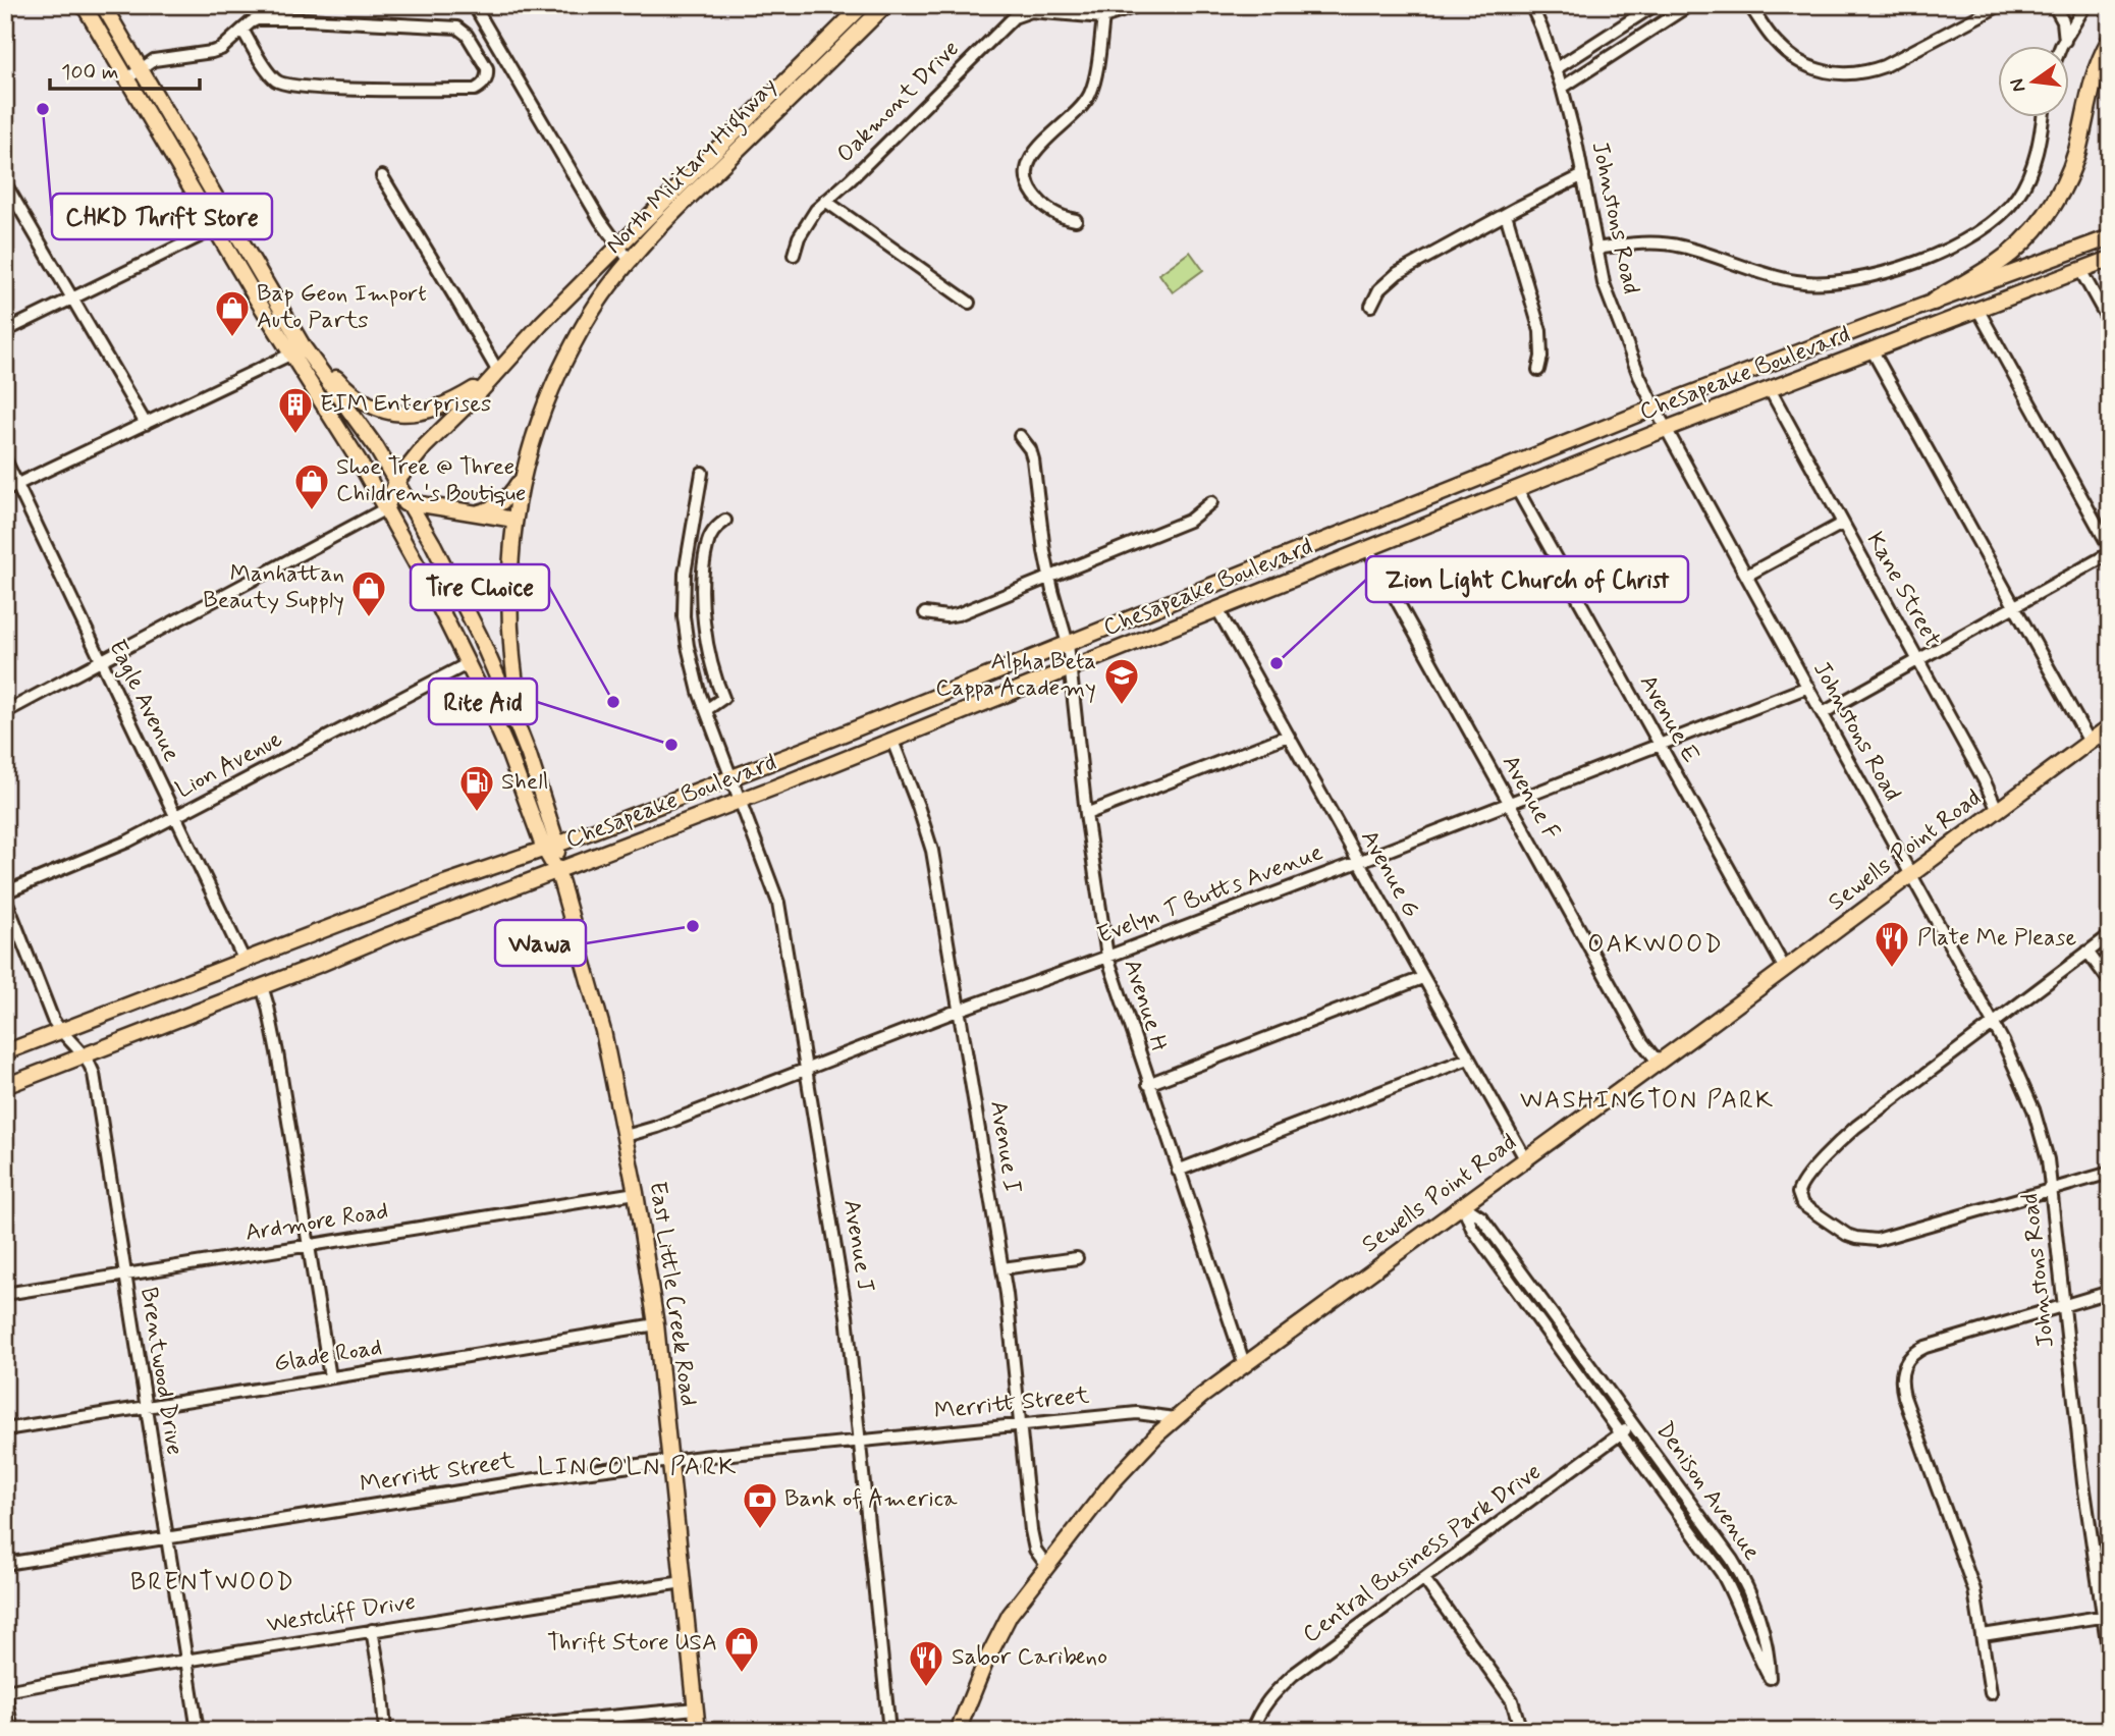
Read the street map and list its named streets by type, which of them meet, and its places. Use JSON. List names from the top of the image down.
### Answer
{
  "streets": {
    "main road": [
      "North Military Highway",
      "Chesapeake Boulevard",
      "Sewells Point Road",
      "East Little Creek Road"
    ],
    "street": [
      "Oakmont Drive",
      "Johnstons Road",
      "Kane Street",
      "Eagle Avenue",
      "Avenue E",
      "Lion Avenue",
      "Avenue F",
      "Avenue G",
      "Evelyn T Butts Avenue",
      "Avenue H",
      "Avenue I",
      "Ardmore Road",
      "Avenue J",
      "Glade Road",
      "Brentwood Drive",
      "Merritt Street",
      "Denison Avenue",
      "Central Business Park Drive",
      "Westcliff Drive"
    ]
  },
  "crossings": [
    ["North Military Highway", "East Little Creek Road"],
    ["Johnstons Road", "Chesapeake Boulevard"],
    ["Johnstons Road", "Sewells Point Road"],
    ["Johnstons Road", "Evelyn T Butts Avenue"],
    ["Chesapeake Boulevard", "Kane Street"],
    ["Chesapeake Boulevard", "Eagle Avenue"],
    ["Chesapeake Boulevard", "Avenue E"],
    ["Chesapeake Boulevard", "Avenue F"],
    ["Chesapeake Boulevard", "Avenue G"],
    ["Chesapeake Boulevard", "Avenue H"],
    ["Chesapeake Boulevard", "Avenue I"],
    ["Chesapeake Boulevard", "Avenue J"],
    ["Chesapeake Boulevard", "East Little Creek Road"],
    ["Chesapeake Boulevard", "Brentwood Drive"],
    ["Kane Street", "Sewells Point Road"],
    ["Eagle Avenue", "Lion Avenue"],
    ["Avenue E", "Sewells Point Road"],
    ["Avenue E", "Evelyn T Butts Avenue"],
    ["Lion Avenue", "East Little Creek Road"],
    ["Avenue F", "Sewells Point Road"],
    ["Avenue F", "Evelyn T Butts Avenue"],
    ["Sewells Point Road", "Avenue G"],
    ["Sewells Point Road", "Avenue H"],
    ["Sewells Point Road", "Avenue I"],
    ["Sewells Point Road", "Merritt Street"],
    ["Sewells Point Road", "Denison Avenue"],
    ["Avenue G", "Evelyn T Butts Avenue"],
    ["Evelyn T Butts Avenue", "Avenue H"],
    ["Evelyn T Butts Avenue", "Avenue I"],
    ["Evelyn T Butts Avenue", "Avenue J"],
    ["Evelyn T Butts Avenue", "East Little Creek Road"],
    ["Avenue I", "Merritt Street"],
    ["Ardmore Road", "East Little Creek Road"],
    ["Ardmore Road", "Brentwood Drive"],
    ["Avenue J", "Merritt Street"],
    ["East Little Creek Road", "Glade Road"],
    ["East Little Creek Road", "Merritt Street"],
    ["East Little Creek Road", "Westcliff Drive"],
    ["Glade Road", "Brentwood Drive"],
    ["Brentwood Drive", "Merritt Street"],
    ["Brentwood Drive", "Westcliff Drive"],
    ["Denison Avenue", "Central Business Park Drive"]
  ],
  "districts": [
    "OAKWOOD",
    "WASHINGTON PARK",
    "LINCOLN PARK",
    "BRENTWOOD"
  ],
  "places": {
    "other": [
      "CHKD Thrift Store",
      "Zion Light Church of Christ",
      "Tire Choice",
      "Rite Aid",
      "Wawa"
    ],
    "shop": [
      "Bap Geon Import Auto Parts",
      "Shoe Tree @ Three Children's Boutique",
      "Manhattan Beauty Supply",
      "Thrift Store USA"
    ],
    "building": ["EIM Enterprises"],
    "school or university": ["Alpha Beta Cappa Academy"],
    "fuel station": ["Shell"],
    "restaurant": ["Plate Me Please", "Sabor Caribeno"],
    "bank": ["Bank of America"]
  },
  "scale_bar": "100 m",
  "north": "left"
}
